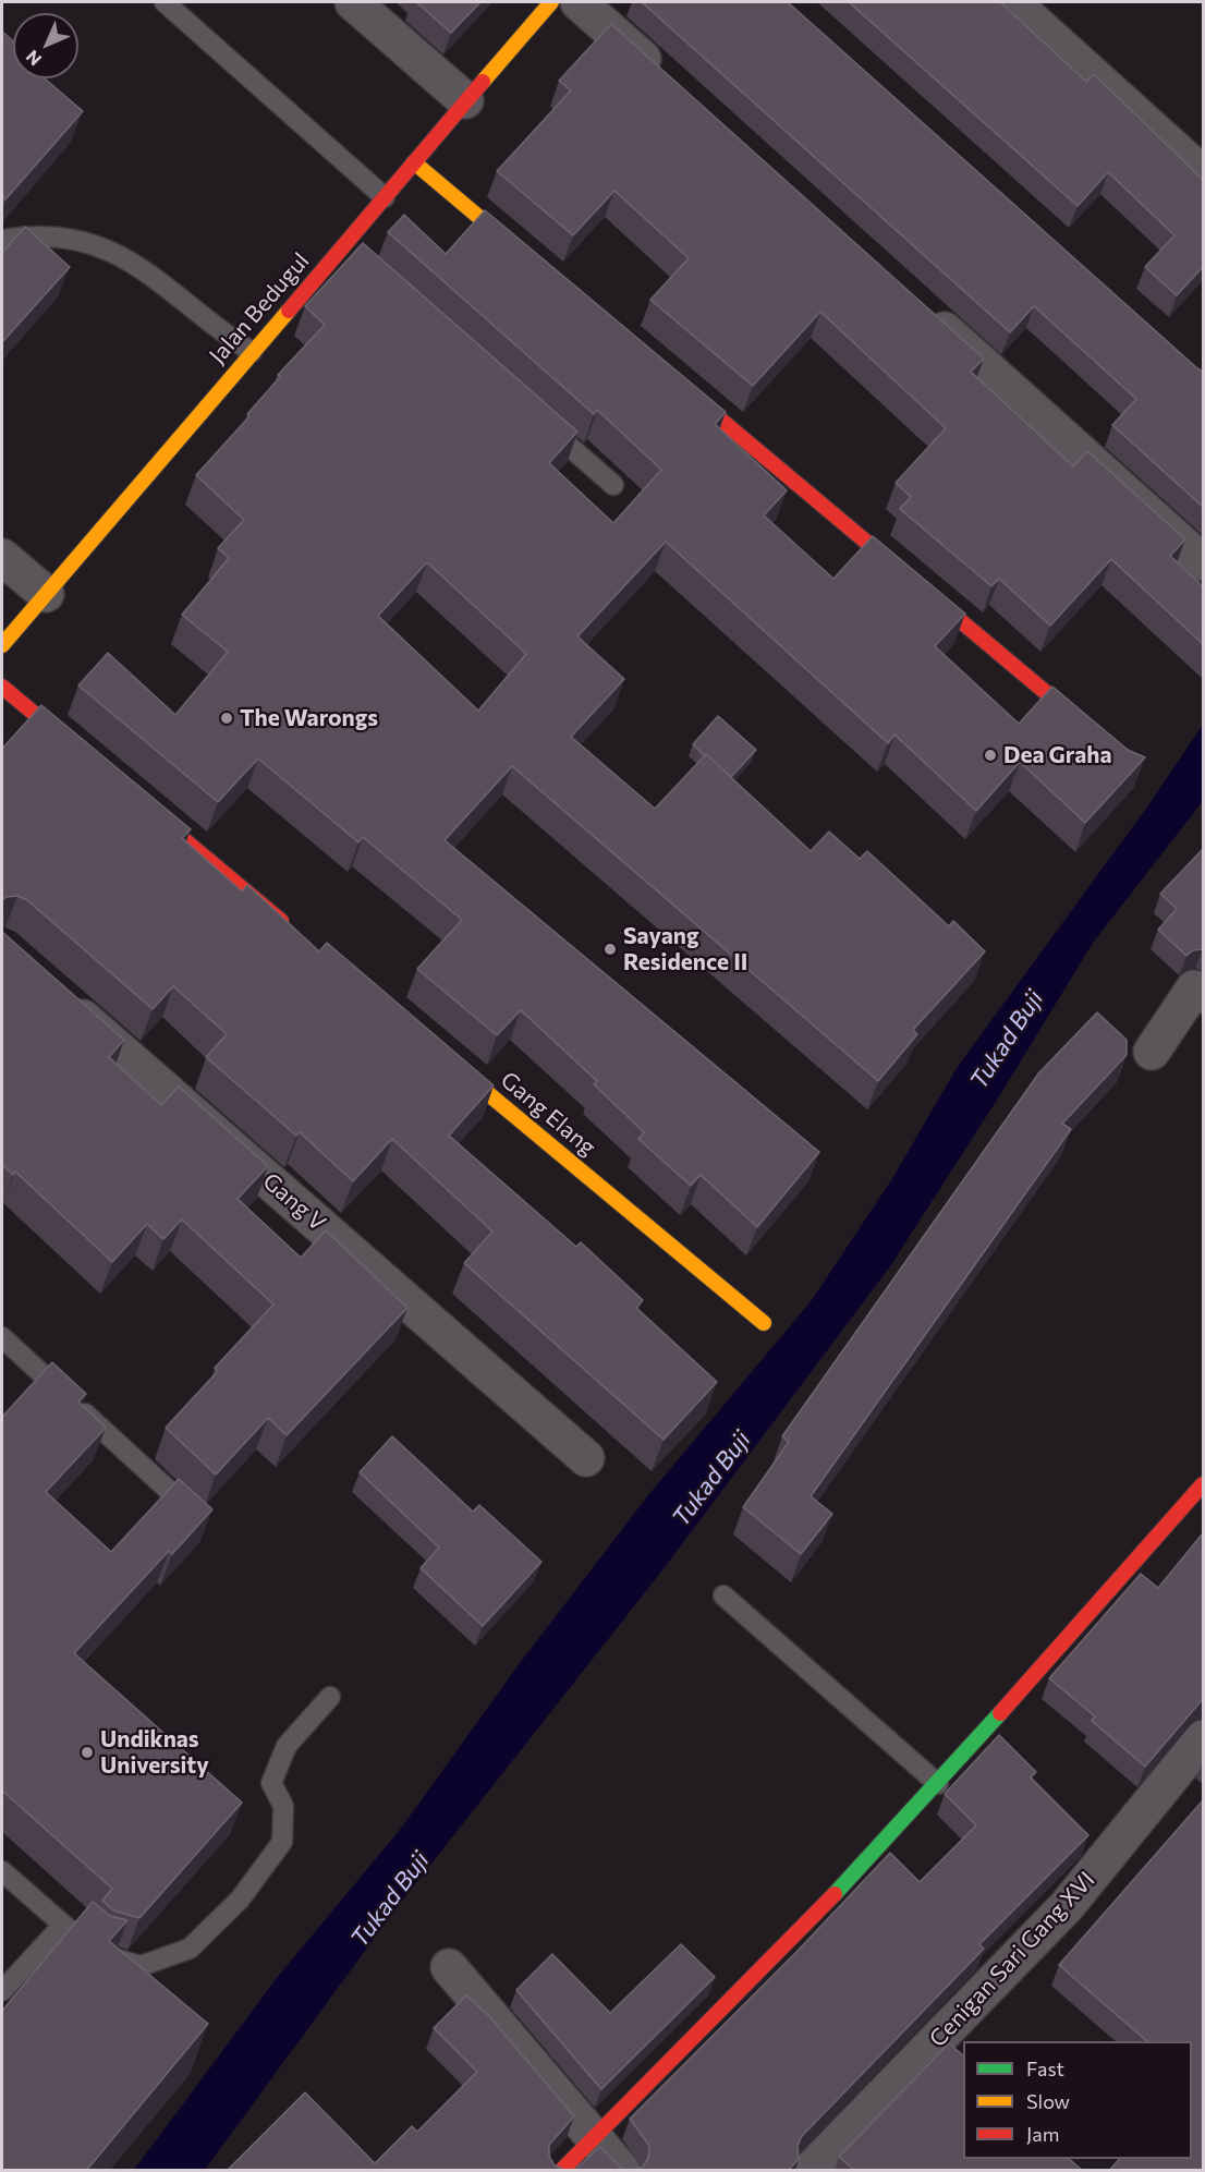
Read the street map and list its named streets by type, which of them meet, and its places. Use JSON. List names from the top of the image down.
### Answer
{
  "streets": {
    "street": [
      "Jalan Bedugul",
      "Gang Elang",
      "Gang V",
      "Cenigan Sari Gang XVI"
    ]
  },
  "water": ["Tukad Buji"],
  "places": [
    "The Warongs",
    "Dea Graha",
    "Sayang Residence II",
    "Undiknas University"
  ],
  "legend": ["Fast", "Slow", "Jam"],
  "north": "bottom left"
}
